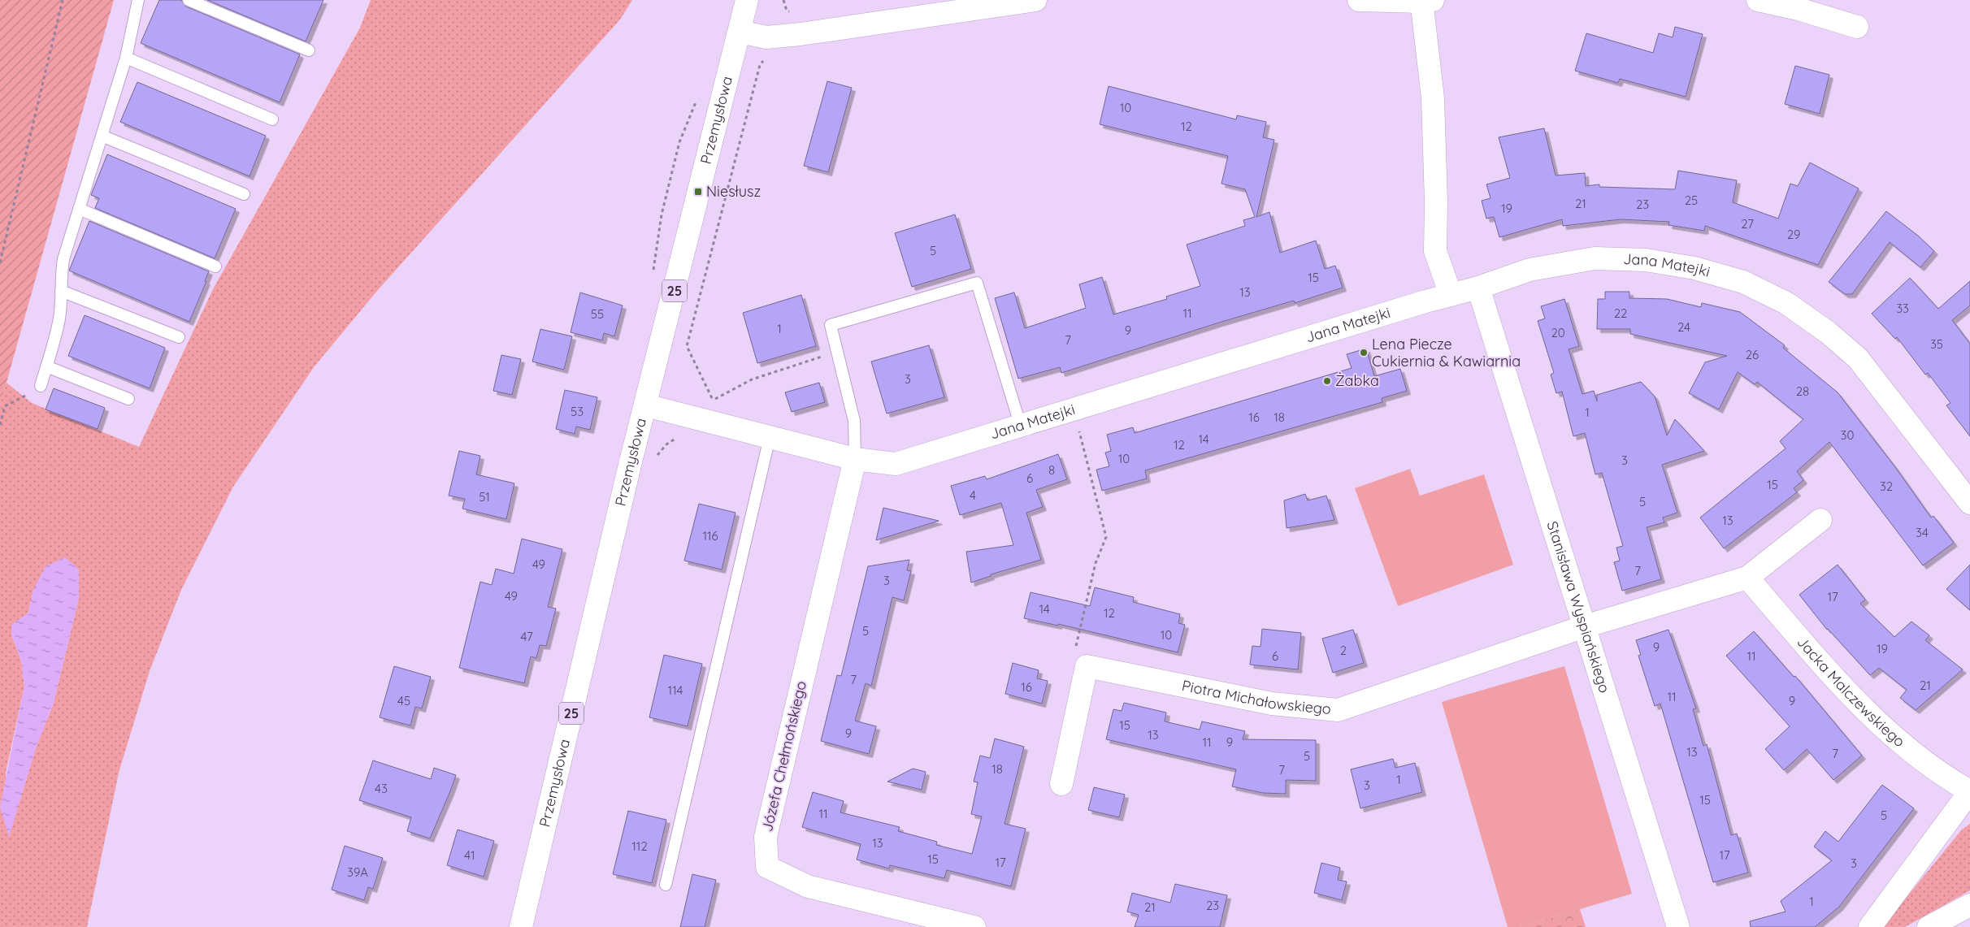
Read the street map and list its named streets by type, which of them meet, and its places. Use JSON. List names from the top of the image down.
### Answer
{
  "streets": {
    "street": [
      "Przemysłowa",
      "Jana Matejki",
      "25",
      "Stanisława Wyspiańskiego",
      "Jacka Malczewskiego",
      "Piotra Michałowskiego",
      "Józefa Chełmońskiego"
    ]
  },
  "crossings": [
    ["Przemysłowa", "Jana Matejki"],
    ["Jana Matejki", "Stanisława Wyspiańskiego"],
    ["Jana Matejki", "Józefa Chełmońskiego"],
    ["Stanisława Wyspiańskiego", "Piotra Michałowskiego"]
  ],
  "places": {
    "transit": ["Niesłusz"],
    "other": ["Lena Piecze Cukiernia & Kawiarnia", "Żabka"]
  },
  "house_numbers": [
    "10",
    "12",
    "25",
    "21",
    "23",
    "19",
    "27",
    "29",
    "5",
    "15",
    "13",
    "33",
    "11",
    "22",
    "55",
    "24",
    "1",
    "9",
    "20",
    "7",
    "35",
    "26",
    "3",
    "28",
    "53",
    "1",
    "16",
    "18",
    "30",
    "14",
    "12",
    "10",
    "3",
    "8",
    "6",
    "15",
    "32",
    "4",
    "51",
    "5",
    "13",
    "34",
    "116",
    "49",
    "7",
    "3",
    "49",
    "17",
    "14",
    "12",
    "5",
    "10",
    "47",
    "9",
    "19",
    "2",
    "6",
    "11",
    "7",
    "21",
    "16",
    "114",
    "11",
    "45",
    "9",
    "15",
    "9",
    "13",
    "11",
    "9",
    "13",
    "7",
    "5",
    "18",
    "7",
    "1",
    "3",
    "43",
    "15",
    "11",
    "5",
    "13",
    "112",
    "41",
    "17",
    "15",
    "17",
    "3",
    "39A",
    "1",
    "23",
    "21"
  ]
}
